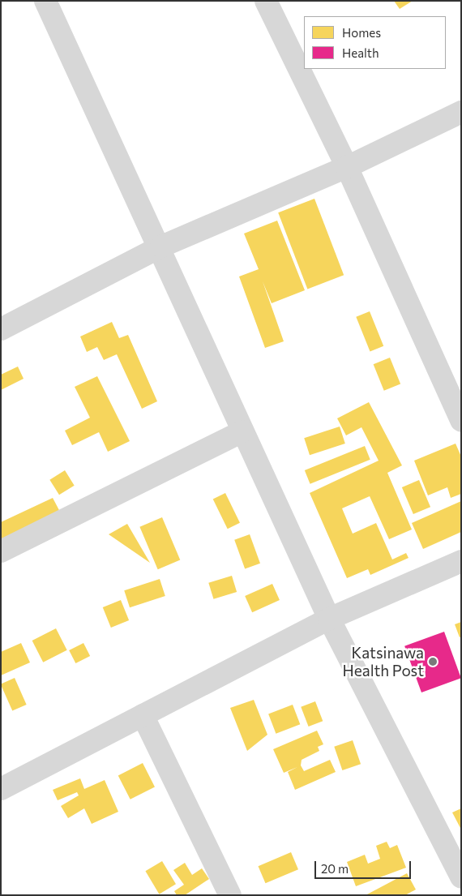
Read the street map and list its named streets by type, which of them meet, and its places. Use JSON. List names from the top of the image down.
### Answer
{
  "places": ["Katsinawa Health Post"],
  "legend": ["Homes", "Health"],
  "scale_bar": "20 m"
}
